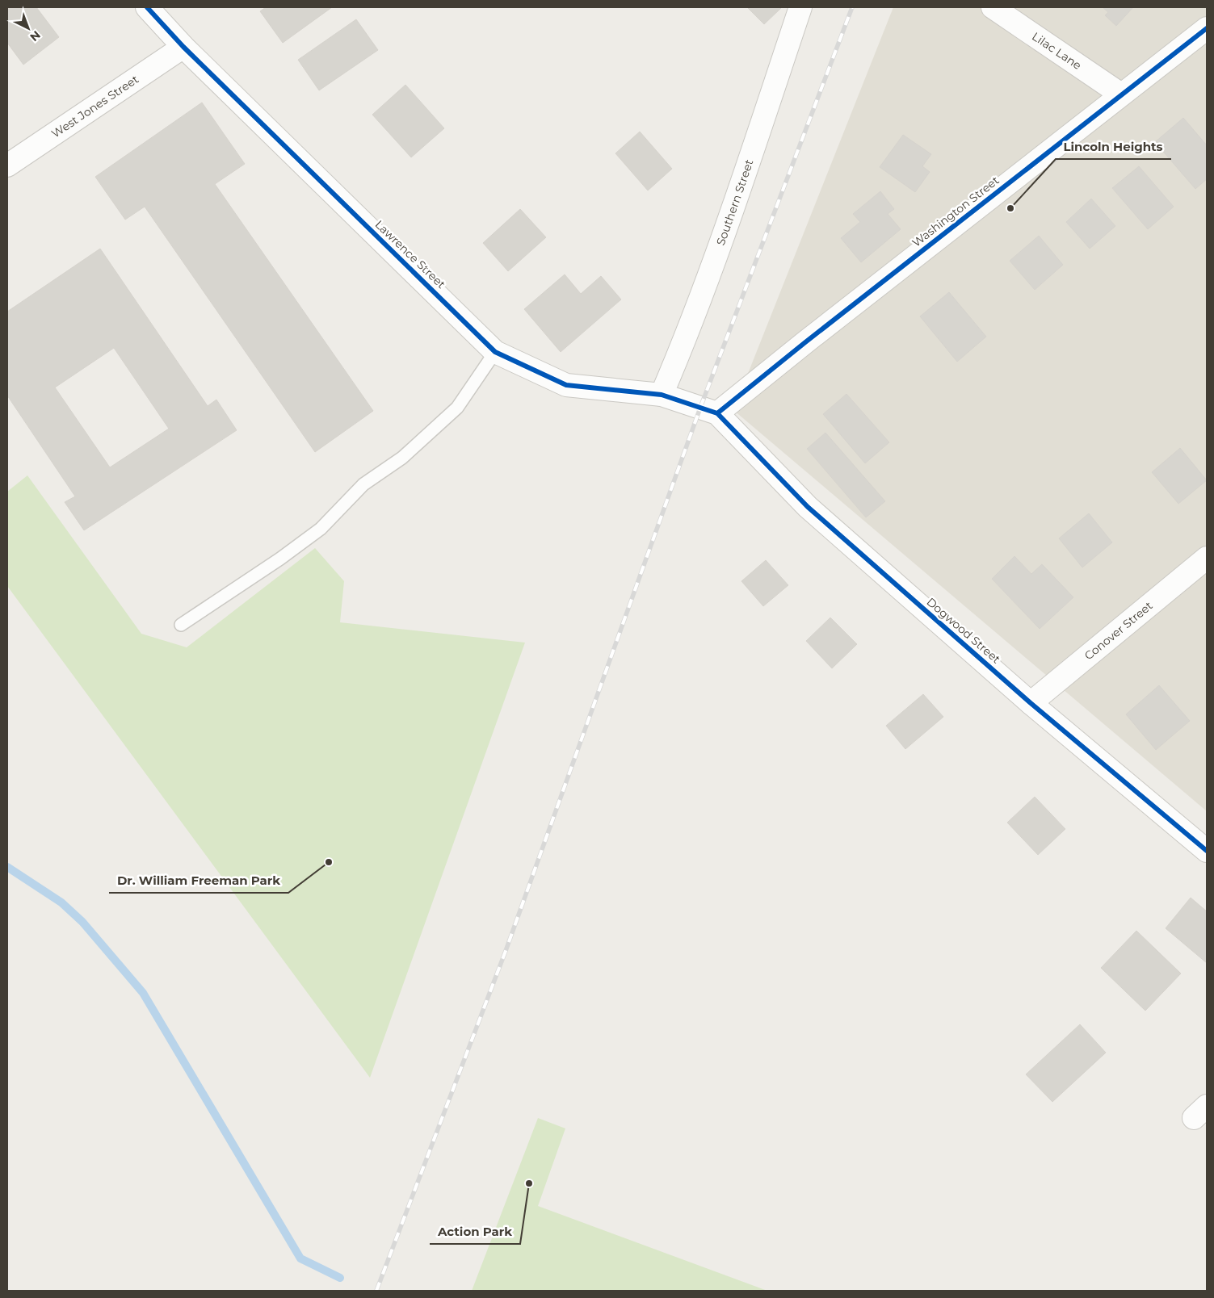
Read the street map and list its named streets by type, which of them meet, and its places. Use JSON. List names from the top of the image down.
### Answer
{
  "streets": {
    "street": [
      "Lilac Lane",
      "West Jones Street",
      "Southern Street",
      "Washington Street",
      "Lawrence Street",
      "Dogwood Street",
      "Conover Street"
    ]
  },
  "crossings": [
    ["Lilac Lane", "Washington Street"],
    ["West Jones Street", "Lawrence Street"],
    ["Southern Street", "Lawrence Street"],
    ["Washington Street", "Lawrence Street"],
    ["Washington Street", "Dogwood Street"],
    ["Lawrence Street", "Dogwood Street"],
    ["Dogwood Street", "Conover Street"]
  ],
  "places": ["Lincoln Heights", "Dr. William Freeman Park", "Action Park"],
  "north": "bottom right"
}
